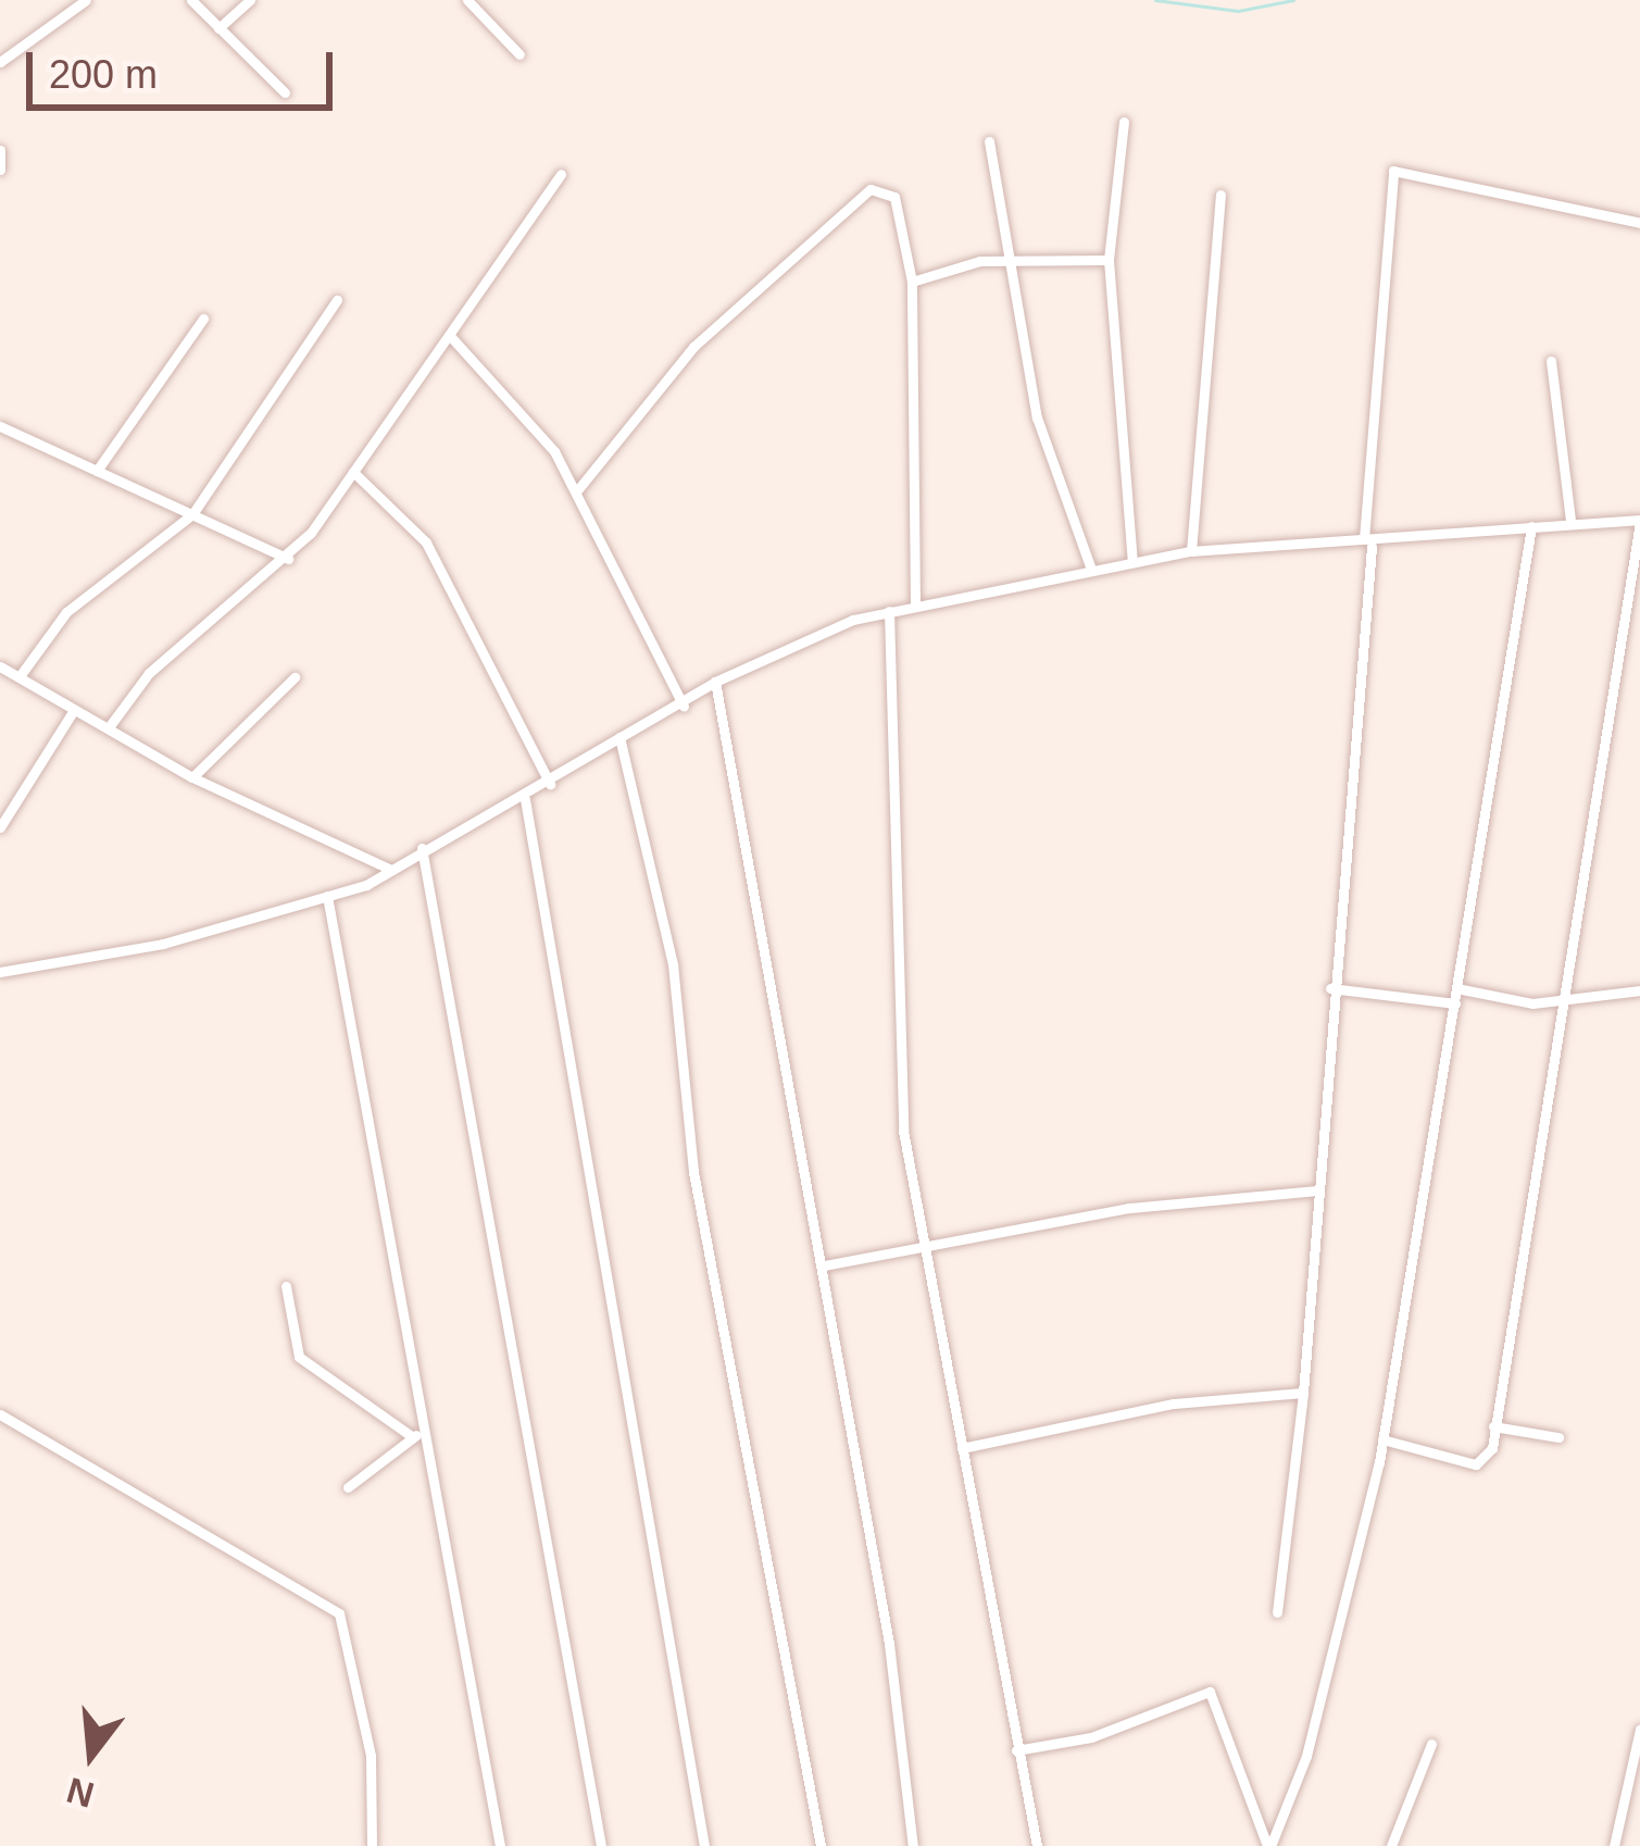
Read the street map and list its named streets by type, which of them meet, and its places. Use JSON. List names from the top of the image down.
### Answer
{
  "scale_bar": "200 m",
  "north": "bottom"
}
